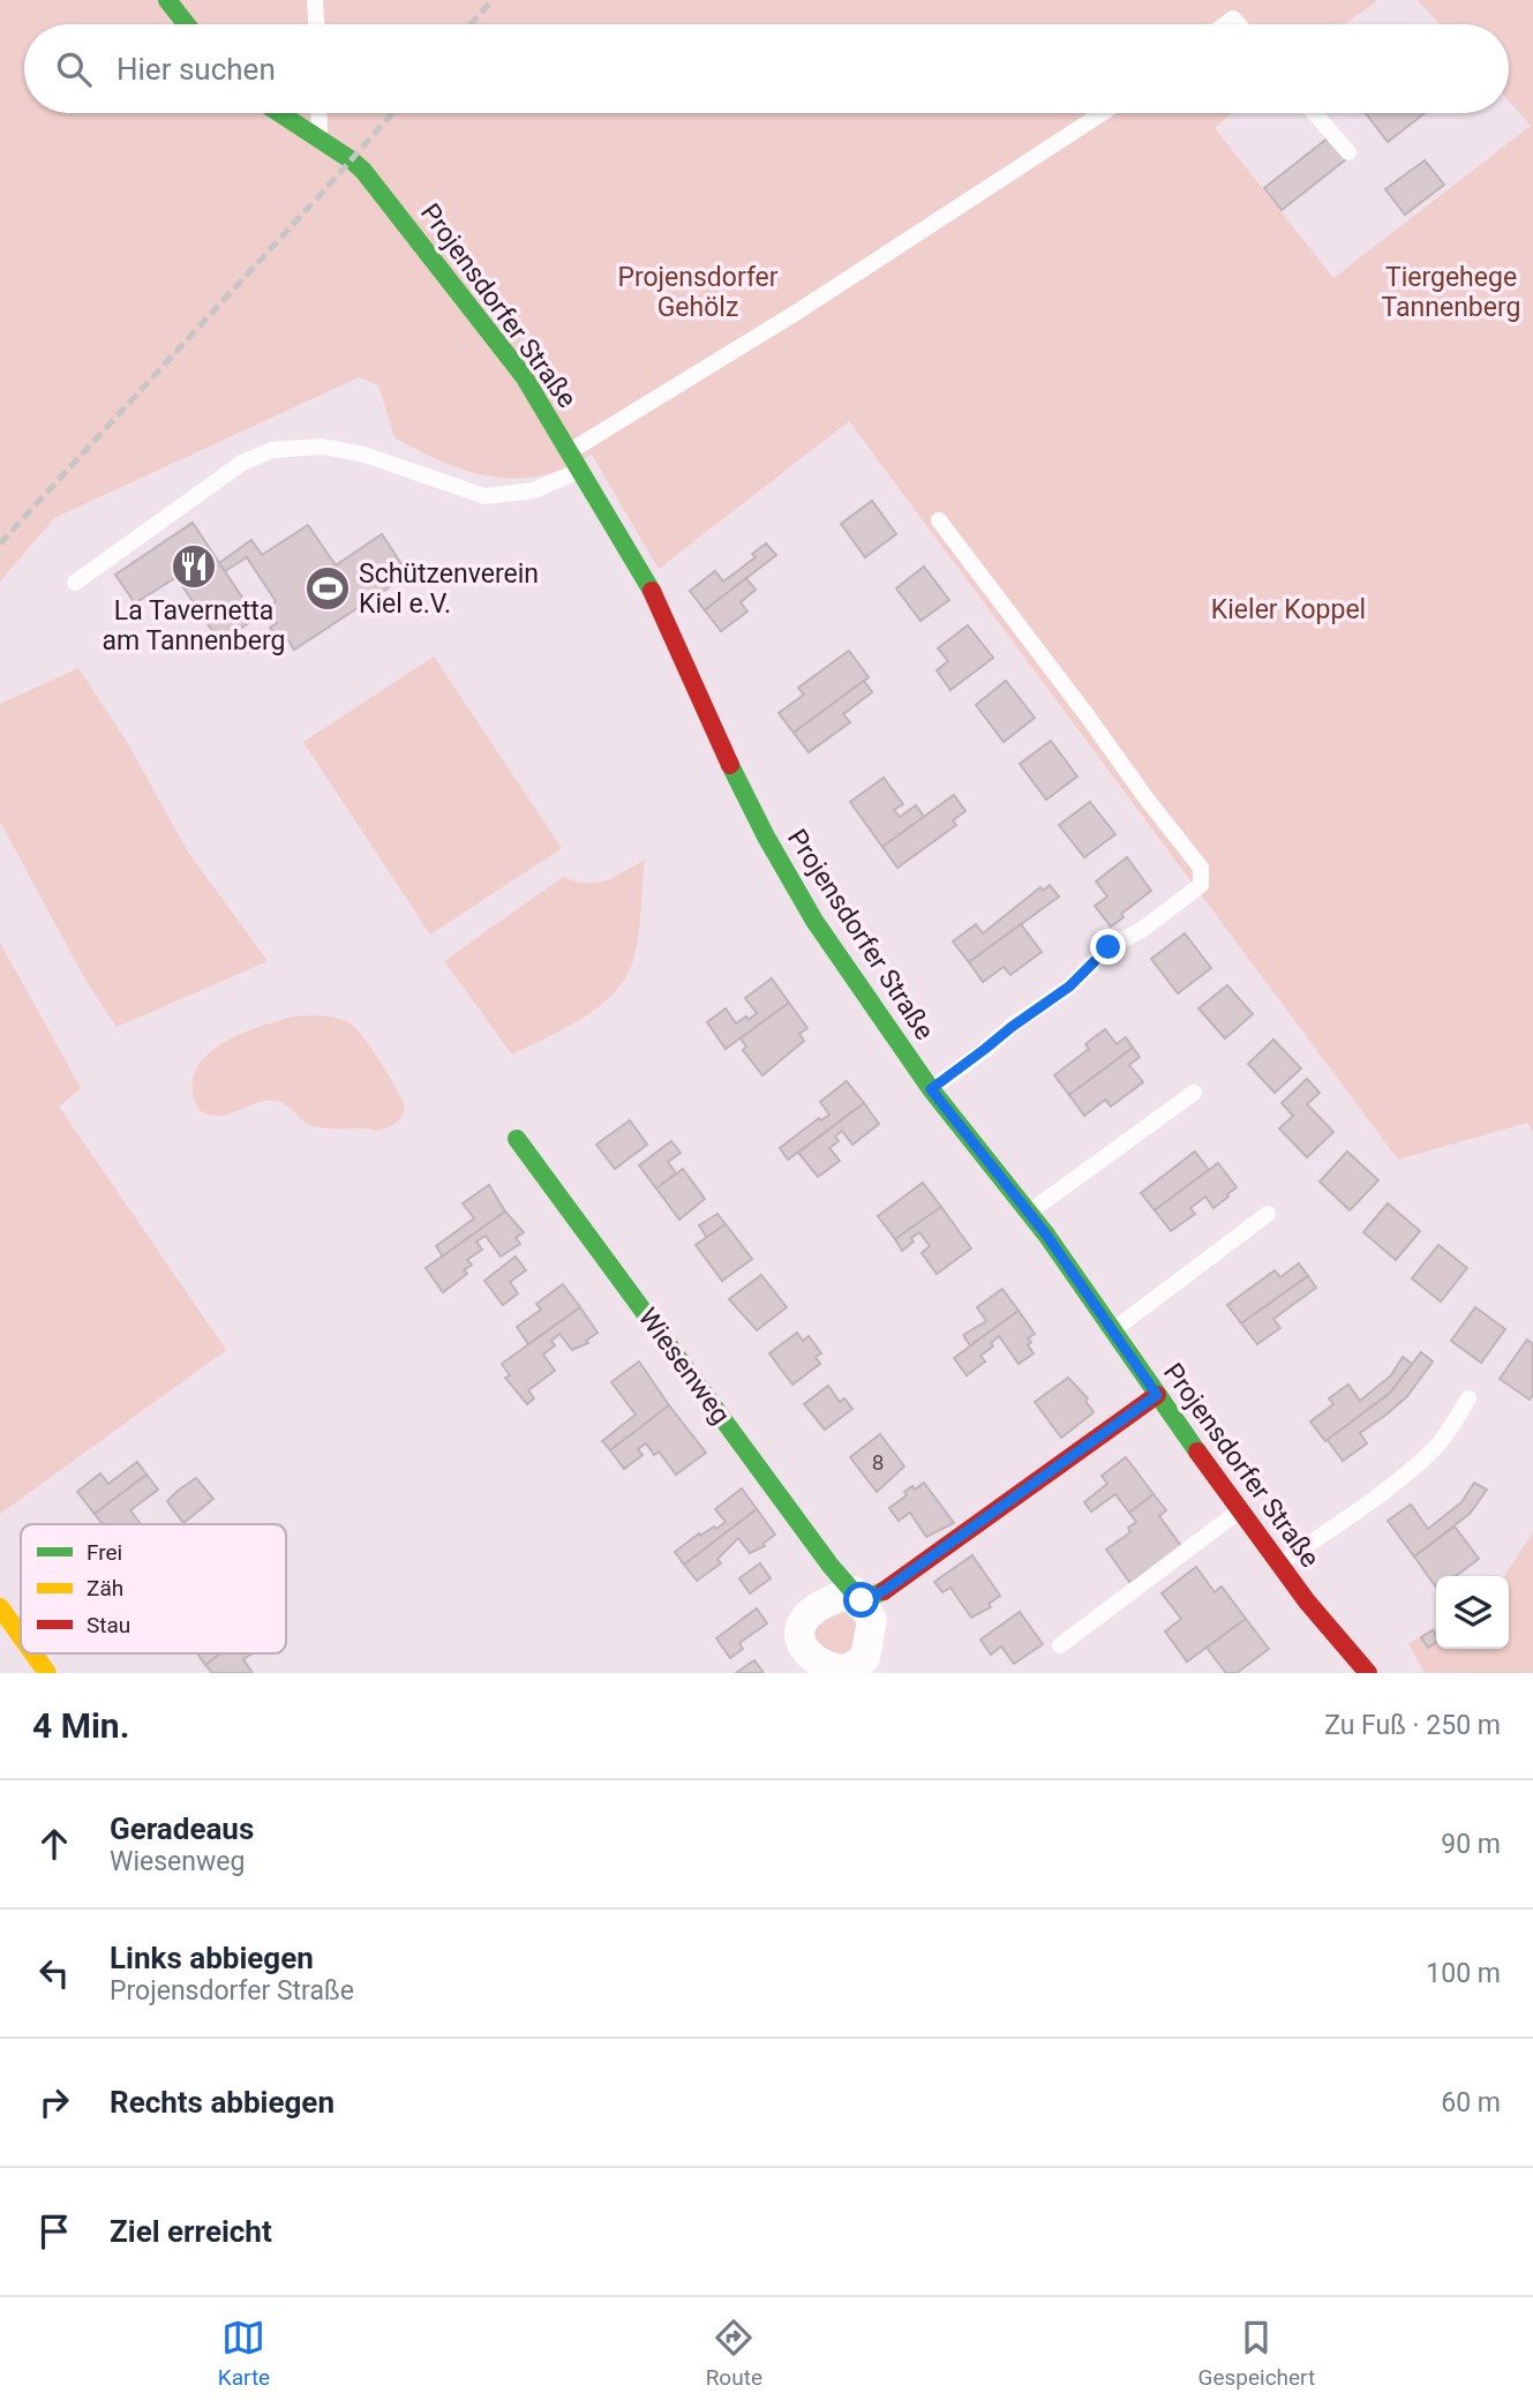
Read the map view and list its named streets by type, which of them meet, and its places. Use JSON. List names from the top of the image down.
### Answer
{
  "streets": {
    "street": ["Projensdorfer Straße", "Wiesenweg"]
  },
  "crossings": [
    ["Projensdorfer Straße", "Wiesenweg"]
  ],
  "parks": ["Projensdorfer Gehölz", "Tiergehege Tannenberg", "Kieler Koppel"],
  "places": {
    "restaurant": ["La Tavernetta am Tannenberg"],
    "sports": ["Schützenverein Kiel e.V."]
  },
  "house_numbers": ["8"],
  "legend": ["Frei", "Zäh", "Stau"],
  "page": {
    "search": "Hier suchen",
    "heading": ["4 Min.", "Zu Fuß · 250 m"],
    "list": [
      ["Geradeaus", "Wiesenweg", "90 m"],
      ["Links abbiegen", "Projensdorfer Straße", "100 m"],
      ["Rechts abbiegen", "60 m"],
      "Ziel erreicht"
    ],
    "nav": ["Karte", "Route", "Gespeichert"]
  }
}
